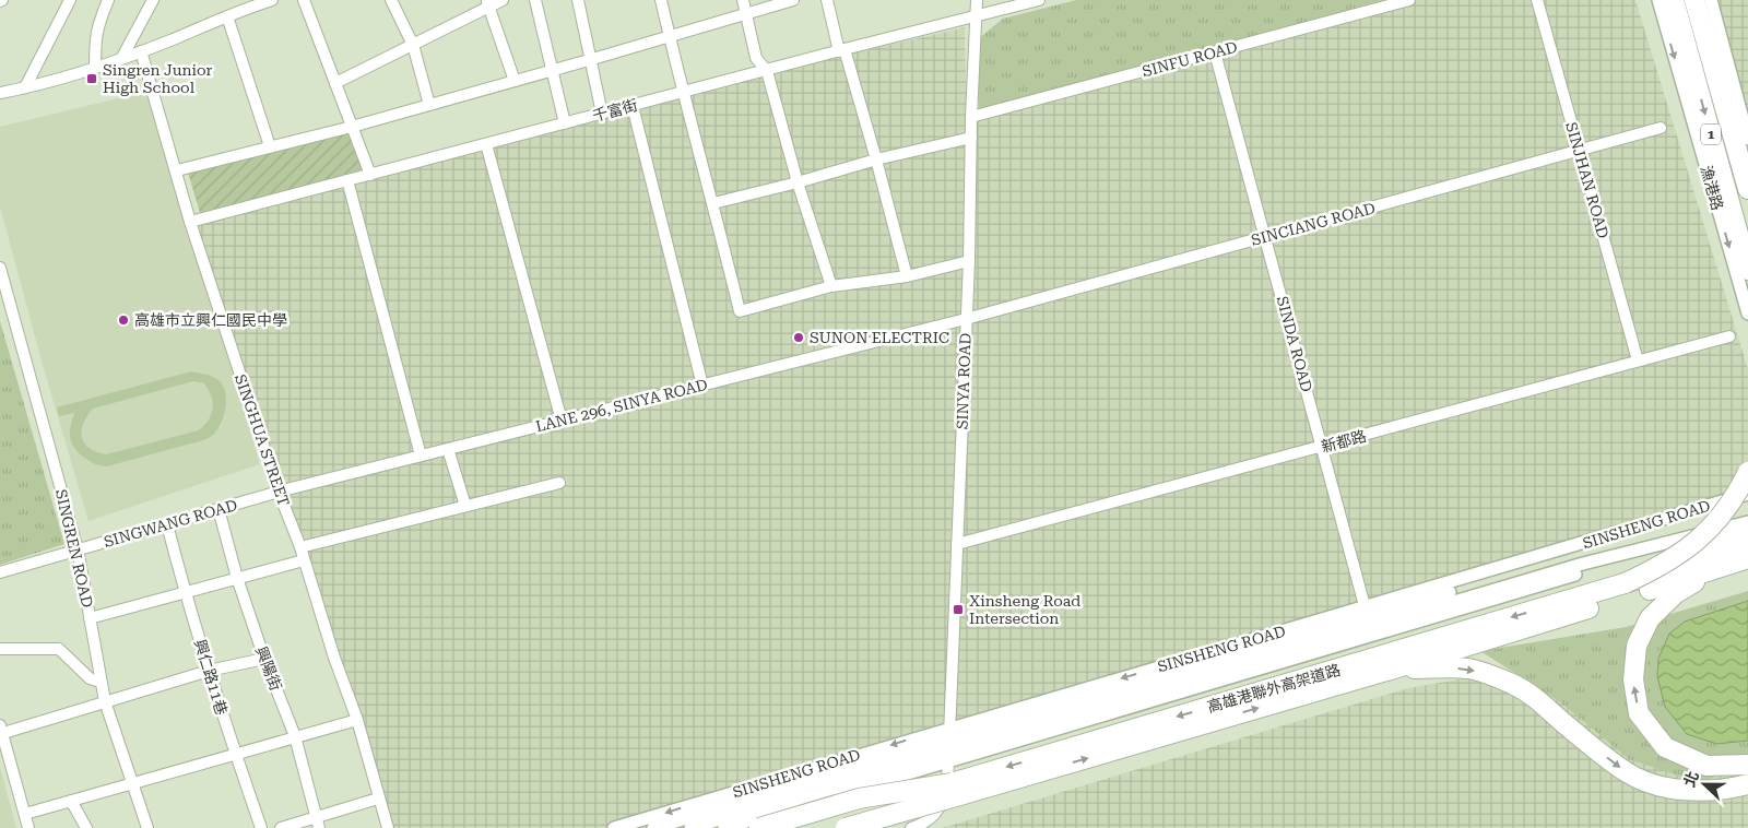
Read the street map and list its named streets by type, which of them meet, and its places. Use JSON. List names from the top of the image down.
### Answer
{
  "streets": {
    "highway": ["1", "高雄港聯外高架道路"],
    "street": [
      "SINFU ROAD",
      "千富街",
      "SINJHAN ROAD",
      "漁港路",
      "SINCIANG ROAD",
      "SINDA ROAD",
      "SINYA ROAD",
      "LANE 296, SINYA ROAD",
      "SINGHUA STREET",
      "新都路",
      "SINGWANG ROAD",
      "SINSHENG ROAD",
      "SINGREN ROAD",
      "興陽街",
      "興仁路11巷"
    ]
  },
  "crossings": [
    ["SINFU ROAD", "SINDA ROAD"],
    ["SINFU ROAD", "SINYA ROAD"],
    ["千富街", "SINYA ROAD"],
    ["千富街", "SINGHUA STREET"],
    ["SINJHAN ROAD", "SINCIANG ROAD"],
    ["SINJHAN ROAD", "新都路"],
    ["SINCIANG ROAD", "SINDA ROAD"],
    ["SINCIANG ROAD", "SINYA ROAD"],
    ["SINCIANG ROAD", "LANE 296, SINYA ROAD"],
    ["SINDA ROAD", "新都路"],
    ["SINDA ROAD", "SINSHENG ROAD"],
    ["SINYA ROAD", "LANE 296, SINYA ROAD"],
    ["SINYA ROAD", "新都路"],
    ["SINYA ROAD", "SINSHENG ROAD"],
    ["LANE 296, SINYA ROAD", "SINGHUA STREET"],
    ["LANE 296, SINYA ROAD", "SINGWANG ROAD"],
    ["SINGHUA STREET", "SINGWANG ROAD"],
    ["SINGWANG ROAD", "SINGREN ROAD"],
    ["SINGWANG ROAD", "興陽街"],
    ["SINGWANG ROAD", "興仁路11巷"]
  ],
  "places": {
    "transit": ["Singren Junior High School", "Xinsheng Road Intersection"],
    "other": ["高雄市立興仁國民中學", "SUNON ELECTRIC"]
  },
  "north": "left"
}
